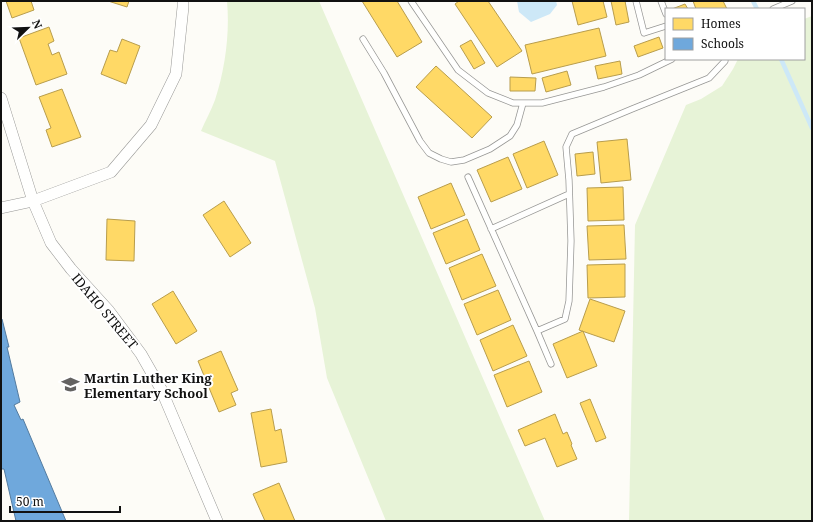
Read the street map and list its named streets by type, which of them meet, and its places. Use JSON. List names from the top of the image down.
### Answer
{
  "streets": {
    "street": ["IDAHO STREET"]
  },
  "places": {
    "school or university": ["Martin Luther King Elementary School"]
  },
  "legend": ["Homes", "Schools"],
  "scale_bar": "50 m",
  "north": "top right"
}
